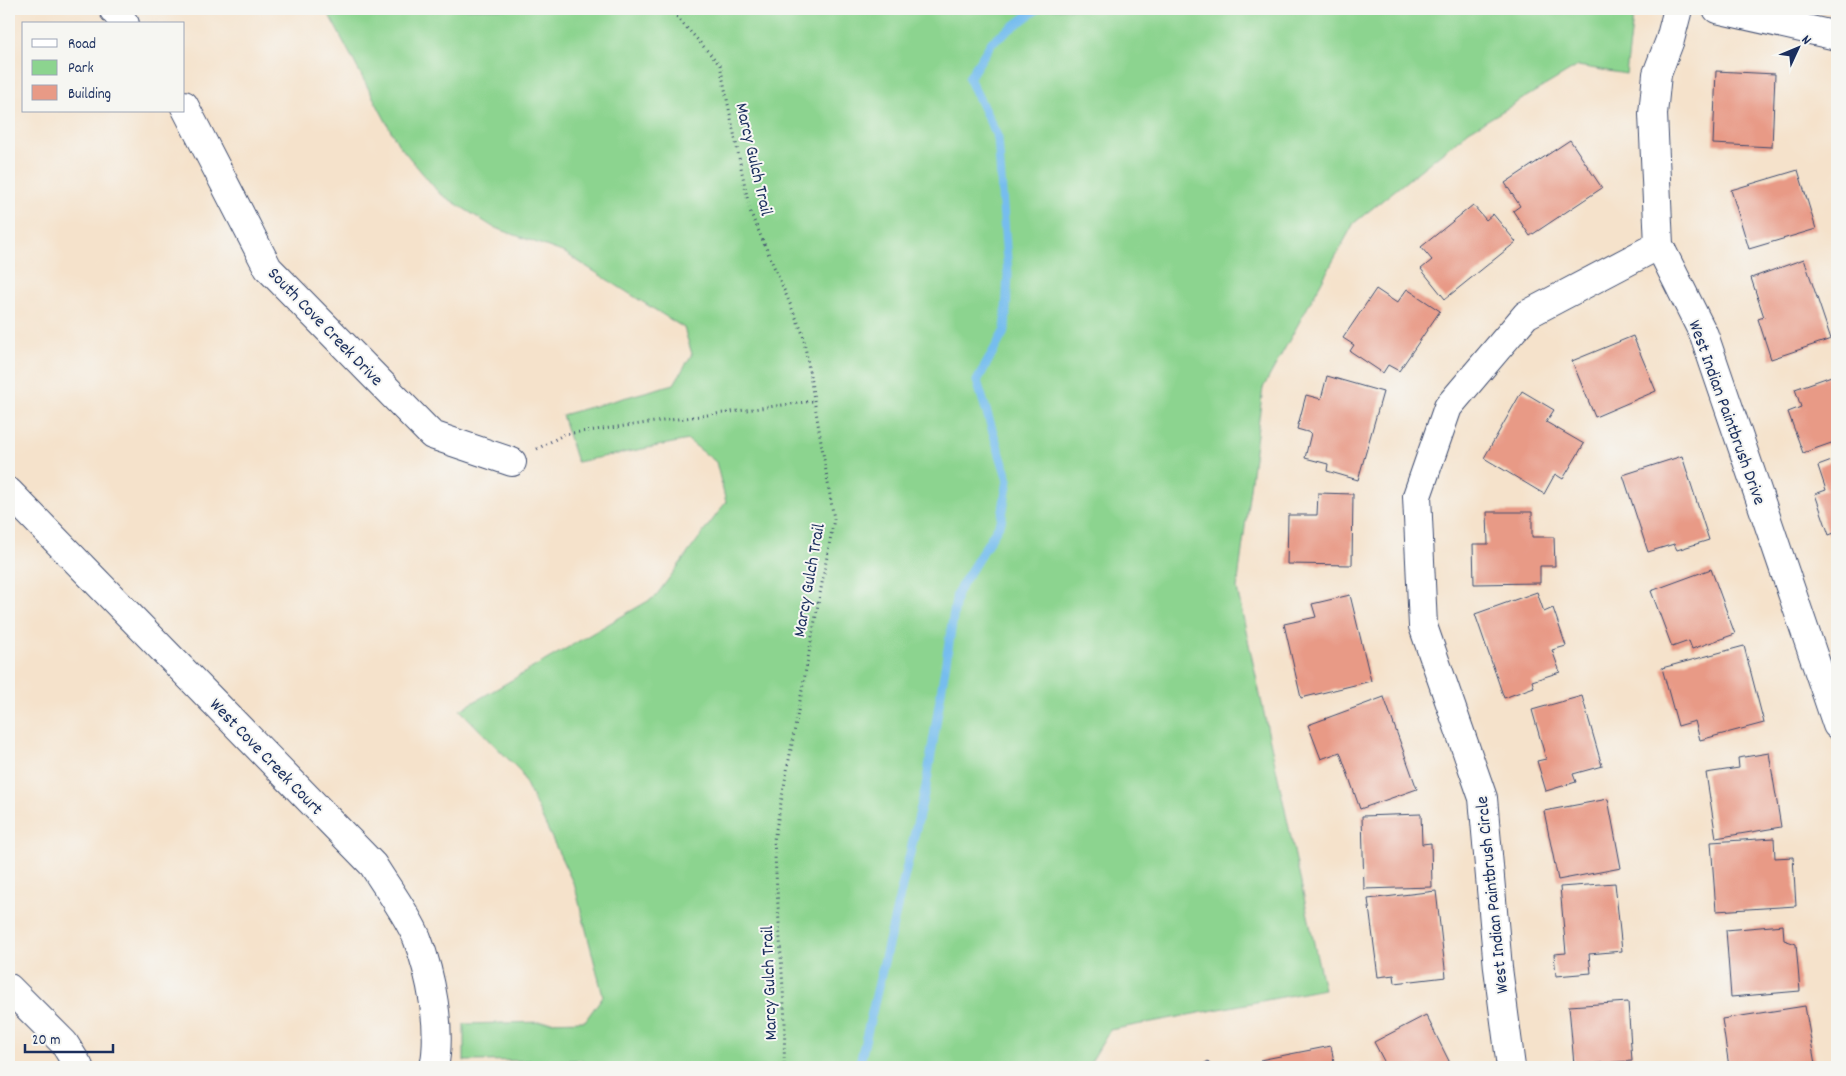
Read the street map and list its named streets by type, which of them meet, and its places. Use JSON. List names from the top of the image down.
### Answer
{
  "streets": {
    "street": [
      "South Cove Creek Drive",
      "West Indian Paintbrush Drive",
      "West Cove Creek Court",
      "West Indian Paintbrush Circle"
    ],
    "path": ["Marcy Gulch Trail"]
  },
  "crossings": [
    ["West Indian Paintbrush Drive", "West Indian Paintbrush Circle"]
  ],
  "legend": ["Road", "Park", "Building"],
  "scale_bar": "20 m",
  "north": "top right"
}
